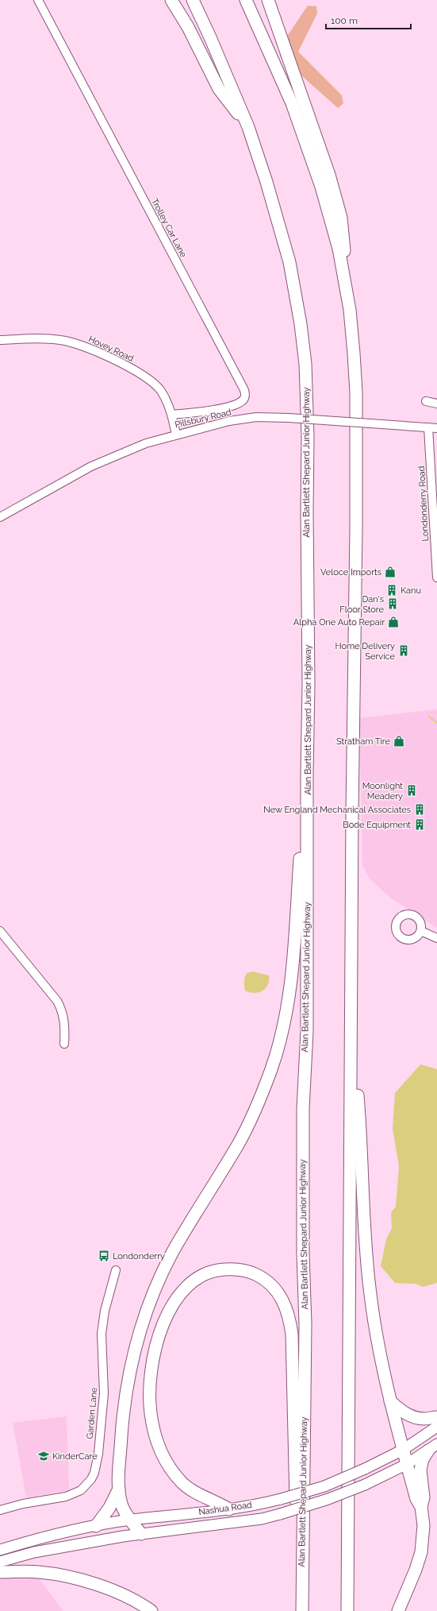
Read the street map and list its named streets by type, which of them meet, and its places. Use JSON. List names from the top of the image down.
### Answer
{
  "streets": {
    "highway": ["Alan Bartlett Shepard Junior Highway"],
    "main road": ["Nashua Road"],
    "street": [
      "Trolley Car Lane",
      "Hovey Road",
      "Pillsbury Road",
      "Londonderry Road",
      "Garden Lane"
    ]
  },
  "crossings": [
    ["Trolley Car Lane", "Hovey Road"],
    ["Hovey Road", "Pillsbury Road"],
    ["Pillsbury Road", "Londonderry Road"]
  ],
  "places": {
    "shop": ["Veloce Imports", "Alpha One Auto Repair", "Stratham Tire"],
    "building": [
      "Kanu",
      "Dan's Floor Store",
      "Home Delivery Service",
      "Moonlight Meadery",
      "New England Mechanical Associates",
      "Bode Equipment"
    ],
    "bus stop": ["Londonderry"],
    "school or university": ["KinderCare"]
  },
  "scale_bar": "100 m"
}
